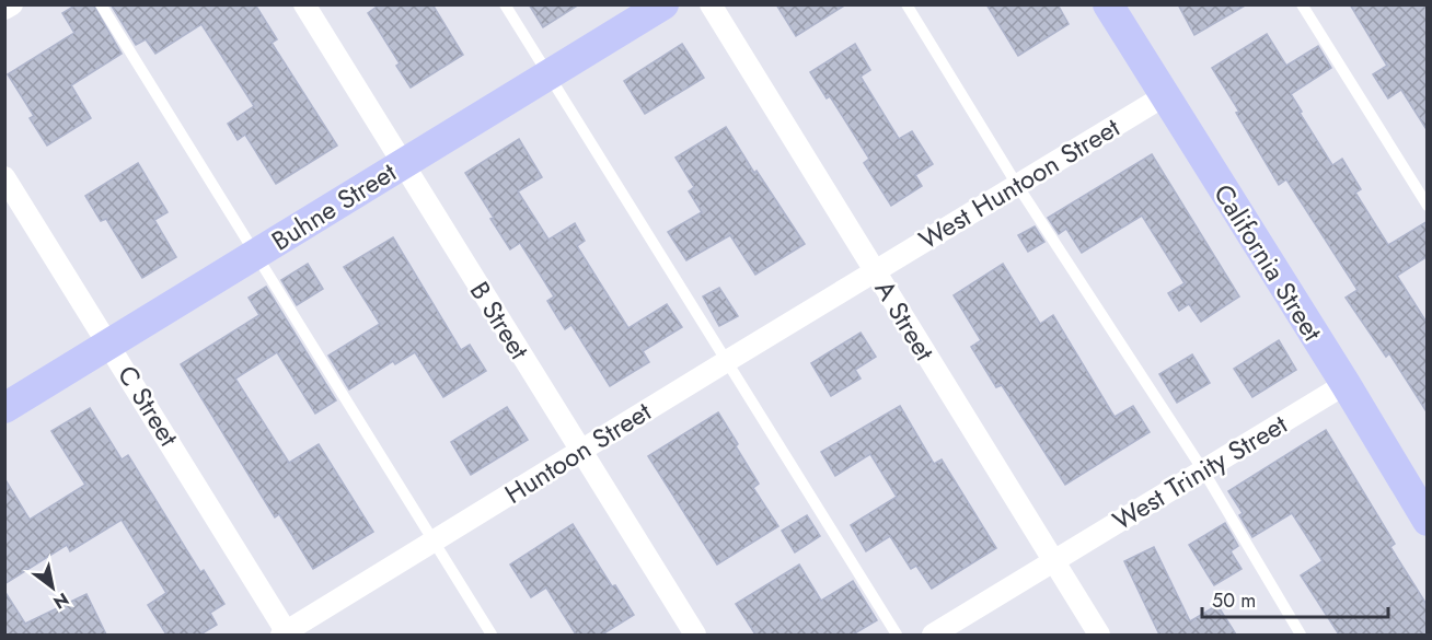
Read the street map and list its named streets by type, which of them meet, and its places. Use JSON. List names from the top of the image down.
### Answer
{
  "streets": {
    "street": [
      "West Huntoon Street",
      "Buhne Street",
      "California Street",
      "B Street",
      "A Street",
      "C Street",
      "Huntoon Street",
      "West Trinity Street"
    ]
  },
  "crossings": [
    ["West Huntoon Street", "California Street"],
    ["West Huntoon Street", "A Street"],
    ["West Huntoon Street", "Huntoon Street"],
    ["Buhne Street", "B Street"],
    ["Buhne Street", "C Street"],
    ["California Street", "West Trinity Street"],
    ["B Street", "Huntoon Street"],
    ["A Street", "Huntoon Street"],
    ["A Street", "West Trinity Street"],
    ["C Street", "Huntoon Street"]
  ],
  "scale_bar": "50 m",
  "north": "bottom right"
}
